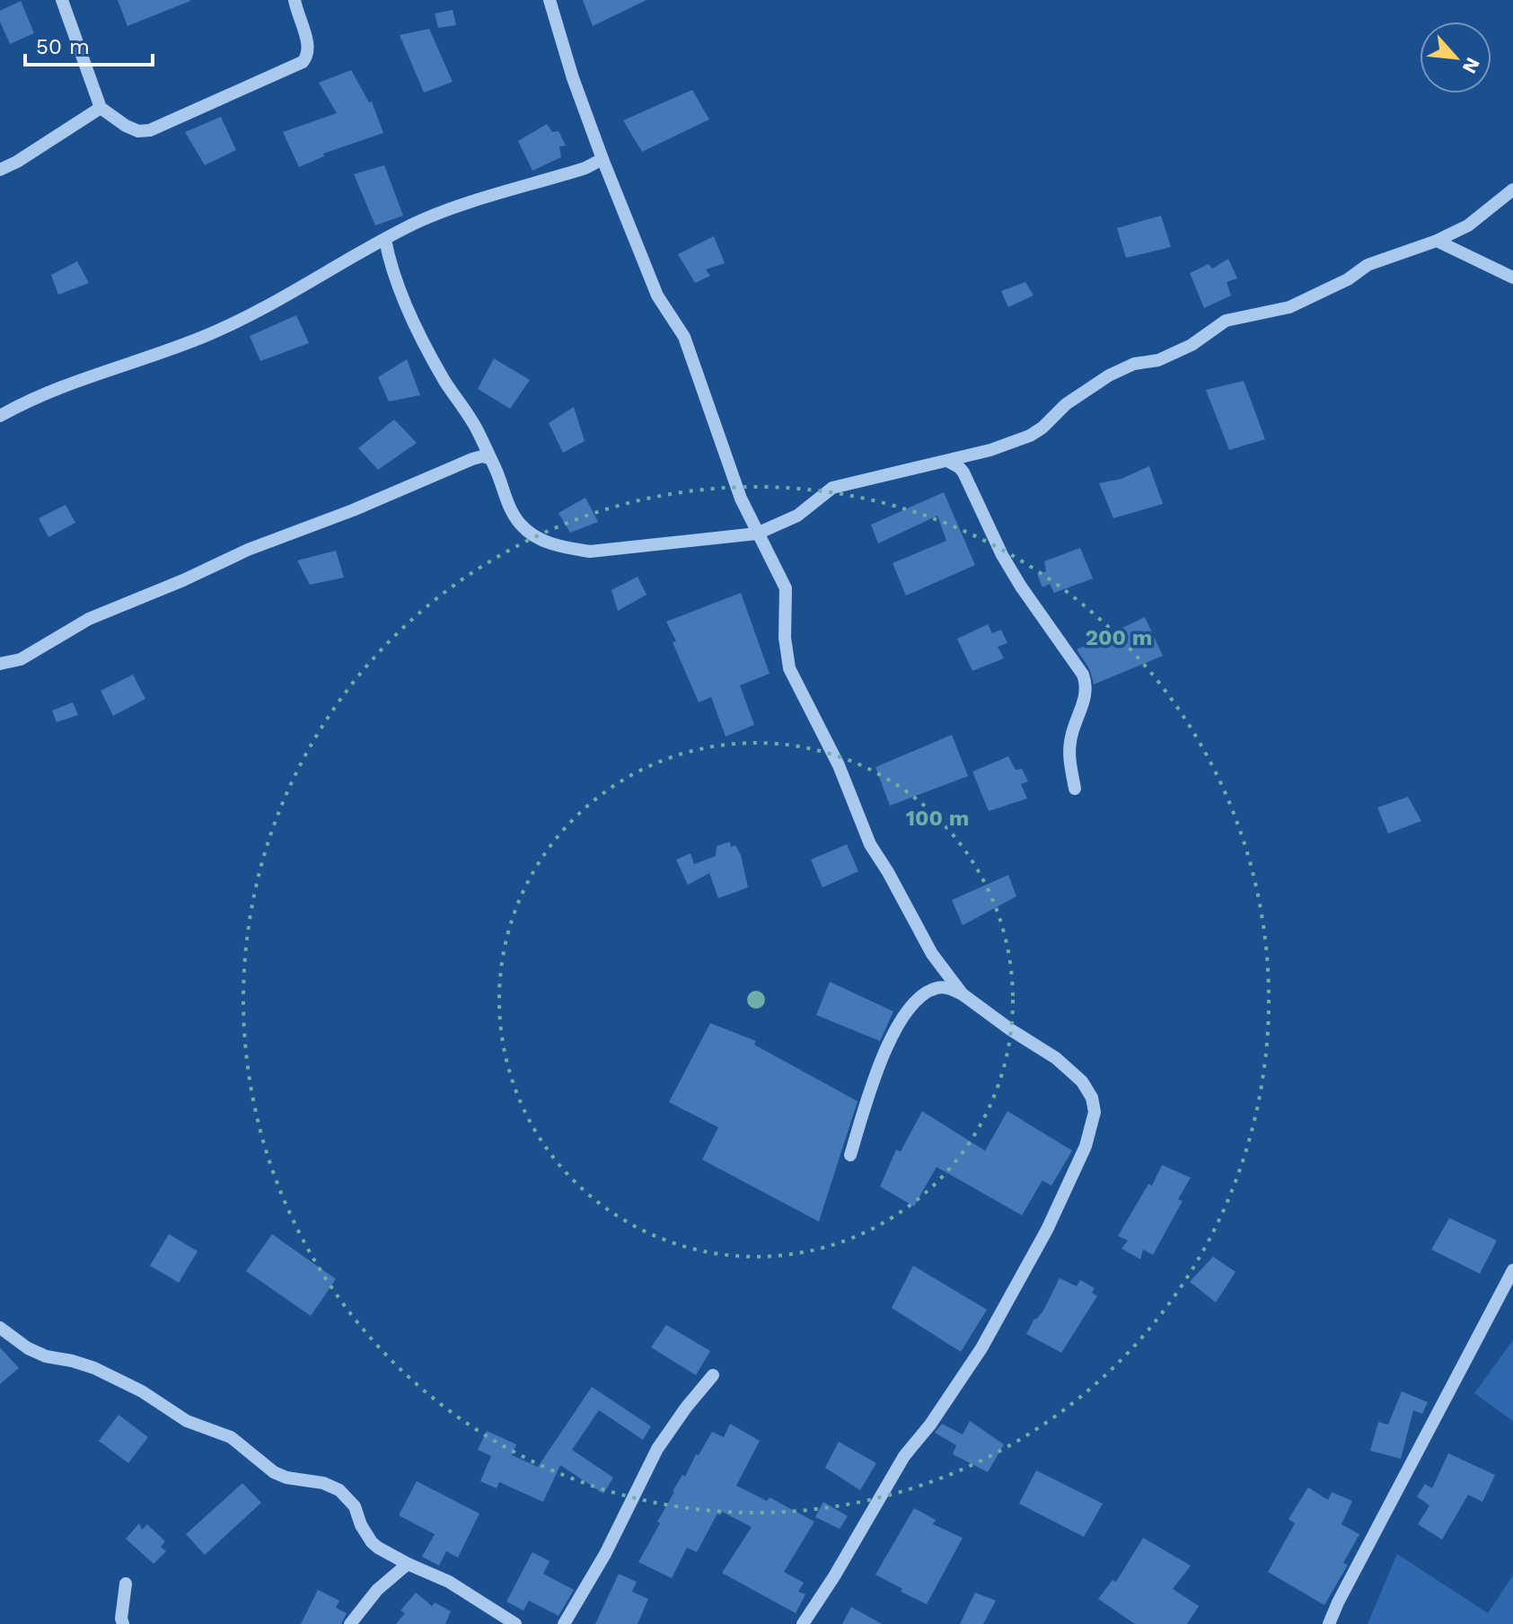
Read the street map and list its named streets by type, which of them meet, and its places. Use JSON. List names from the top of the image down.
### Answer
{
  "scale_bar": "50 m",
  "north": "bottom right",
  "rings": ["200 m", "100 m"]
}
